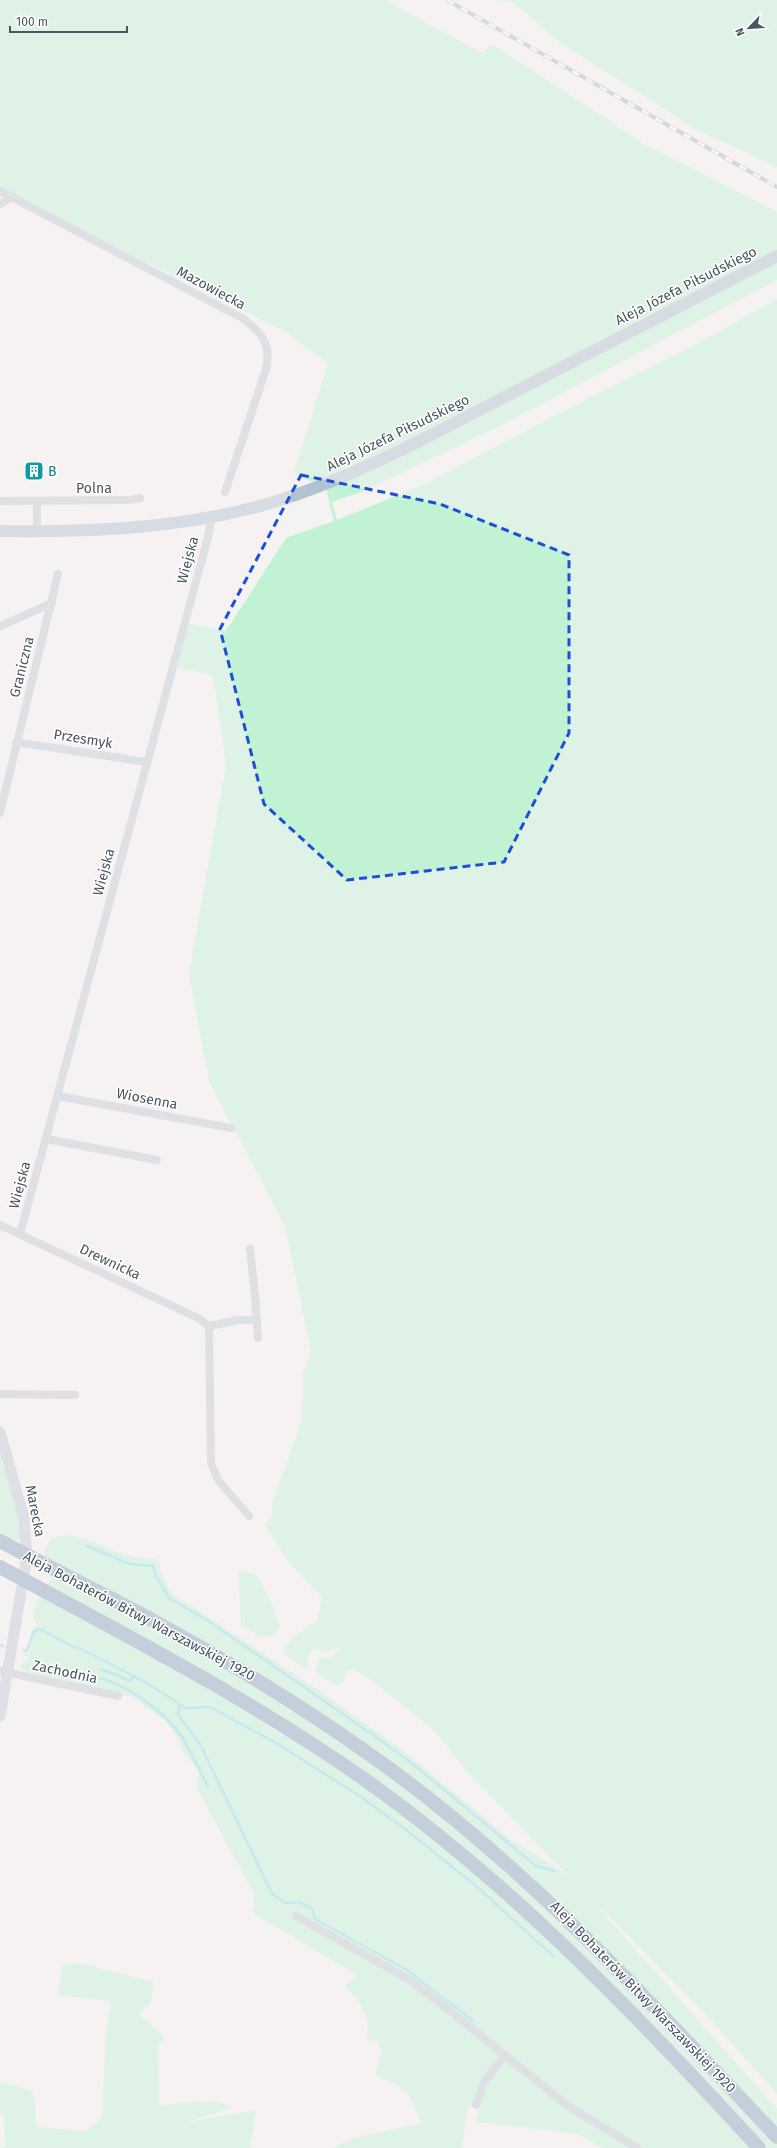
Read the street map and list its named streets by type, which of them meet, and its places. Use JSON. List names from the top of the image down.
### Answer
{
  "streets": {
    "highway": ["Aleja Bohaterów Bitwy Warszawskiej 1920"],
    "main road": ["Aleja Józefa Piłsudskiego"],
    "street": [
      "Mazowiecka",
      "Polna",
      "Wiejska",
      "Graniczna",
      "Przesmyk",
      "Wiosenna",
      "Drewnicka",
      "Marecka",
      "Zachodnia"
    ]
  },
  "crossings": [
    ["Aleja Józefa Piłsudskiego", "Wiejska"],
    ["Wiejska", "Przesmyk"],
    ["Wiejska", "Wiosenna"],
    ["Wiejska", "Drewnicka"],
    ["Graniczna", "Przesmyk"],
    ["Marecka", "Zachodnia"]
  ],
  "places": {
    "building": ["B"]
  },
  "scale_bar": "100 m",
  "north": "bottom left"
}
